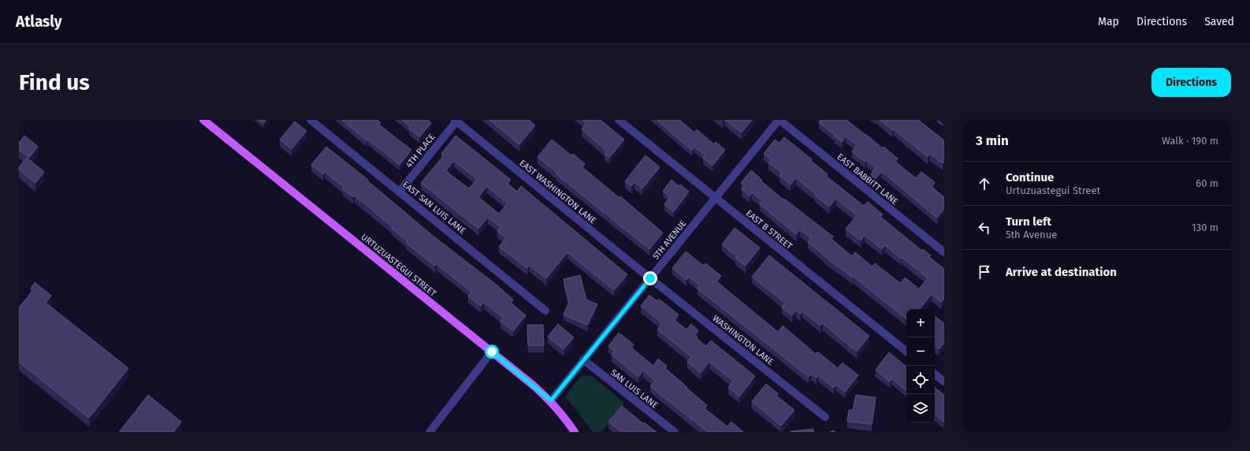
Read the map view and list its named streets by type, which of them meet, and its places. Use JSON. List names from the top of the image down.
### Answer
{
  "streets": {
    "main road": ["URTUZUASTEGUI STREET"],
    "street": [
      "4TH PLACE",
      "EAST BABBITT LANE",
      "EAST WASHINGTON LANE",
      "EAST SAN LUIS LANE",
      "EAST B STREET",
      "5TH AVENUE",
      "WASHINGTON LANE",
      "SAN LUIS LANE"
    ]
  },
  "crossings": [
    ["4TH PLACE", "EAST WASHINGTON LANE"],
    ["4TH PLACE", "EAST SAN LUIS LANE"],
    ["EAST BABBITT LANE", "5TH AVENUE"],
    ["EAST WASHINGTON LANE", "5TH AVENUE"],
    ["EAST WASHINGTON LANE", "WASHINGTON LANE"],
    ["EAST B STREET", "5TH AVENUE"],
    ["5TH AVENUE", "URTUZUASTEGUI STREET"],
    ["5TH AVENUE", "WASHINGTON LANE"],
    ["5TH AVENUE", "SAN LUIS LANE"]
  ],
  "page": {
    "header": "Atlasly",
    "nav": ["Map", "Directions", "Saved"],
    "buttons": "Directions",
    "title": "Find us",
    "heading": ["3 min", "Walk · 190 m"],
    "list": [
      ["Continue", "Urtuzuastegui Street", "60 m"],
      ["Turn left", "5th Avenue", "130 m"],
      "Arrive at destination"
    ],
    "map_buttons": ["+", "−"]
  }
}
